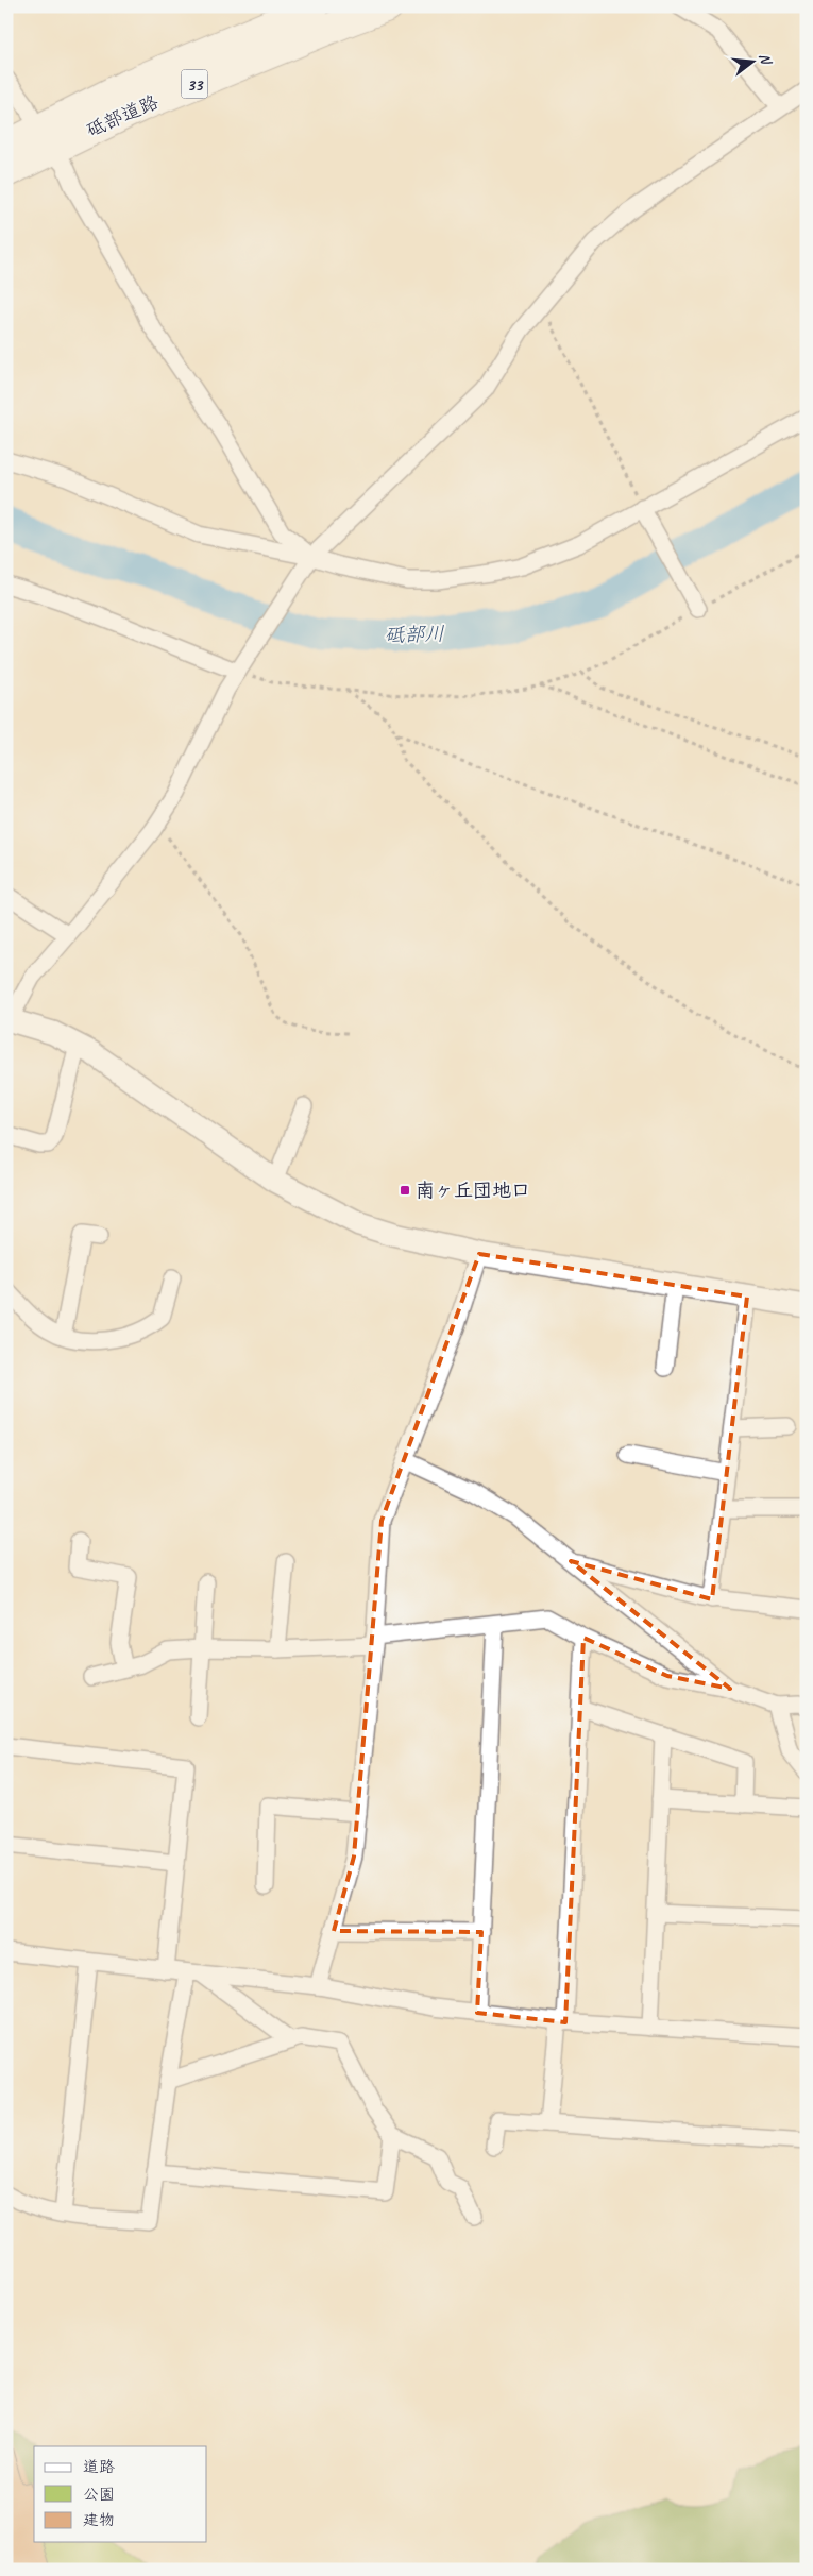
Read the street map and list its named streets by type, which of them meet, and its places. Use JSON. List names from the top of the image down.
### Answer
{
  "streets": {
    "highway": ["33", "砥部道路"]
  },
  "water": ["砥部川"],
  "places": {
    "transit": ["南ヶ丘団地口"]
  },
  "legend": ["道路", "公園", "建物"],
  "north": "right"
}
